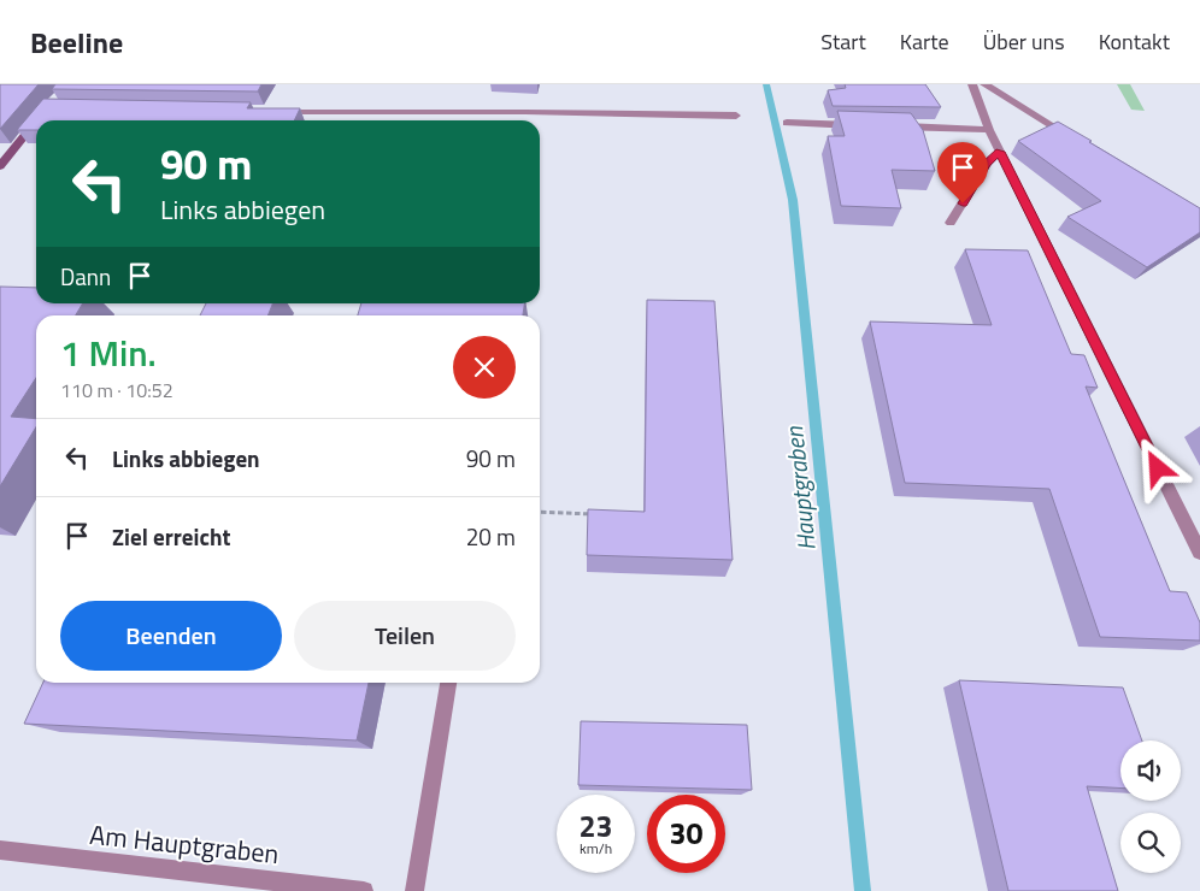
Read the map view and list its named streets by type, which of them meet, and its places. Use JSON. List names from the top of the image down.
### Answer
{
  "streets": {
    "street": ["Am Hauptgraben"]
  },
  "water": ["Hauptgraben"],
  "page": {
    "header": "Beeline",
    "nav": [
      "Start",
      "Karte",
      "Über uns",
      "Kontakt"
    ],
    "turn": ["90 m", "Links abbiegen"],
    "then": "Dann",
    "heading": ["1 Min.", "110 m · 10:52"],
    "list": [
      {
        "name": "Links abbiegen",
        "value": "90 m"
      },
      {
        "name": "Ziel erreicht",
        "value": "20 m"
      }
    ],
    "buttons": ["Beenden", "Teilen"],
    "speed": "23 km/h",
    "limit": "30"
  }
}
